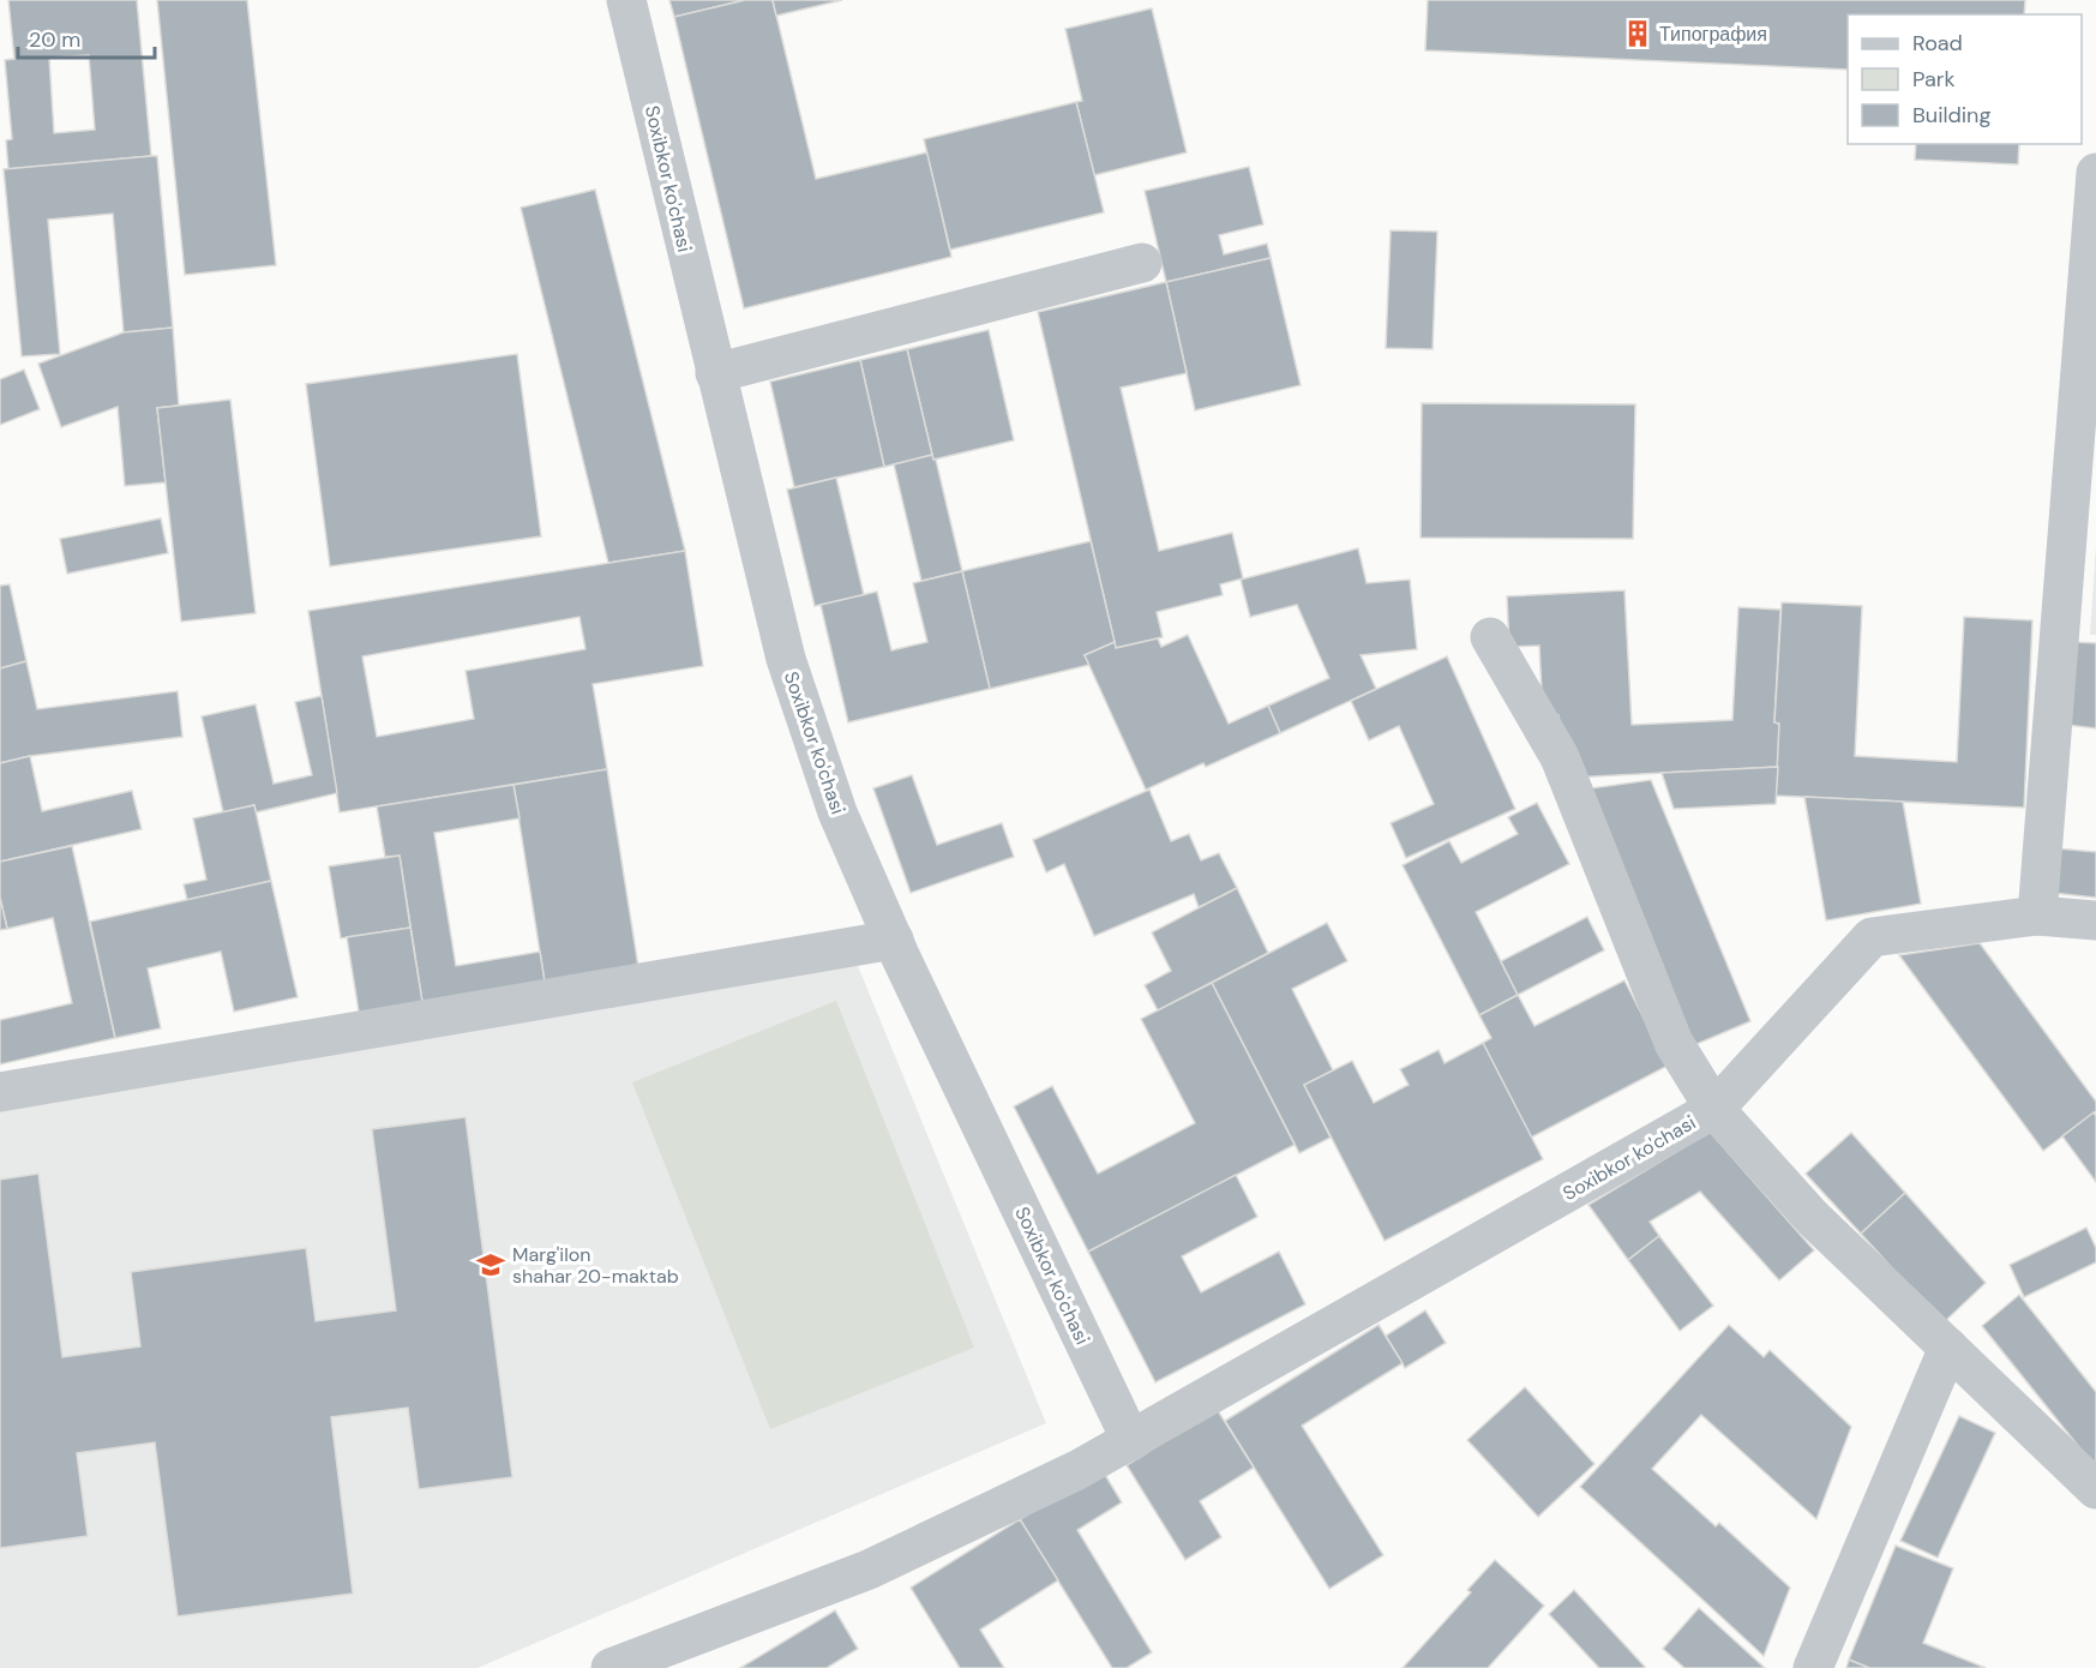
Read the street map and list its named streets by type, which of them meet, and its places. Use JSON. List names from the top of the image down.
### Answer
{
  "streets": {
    "street": ["Soxibkor ko'chasi"]
  },
  "places": {
    "building": ["Типография"],
    "school or university": ["Marg'ilon shahar 20-maktab"]
  },
  "legend": ["Road", "Park", "Building"],
  "scale_bar": "20 m"
}
